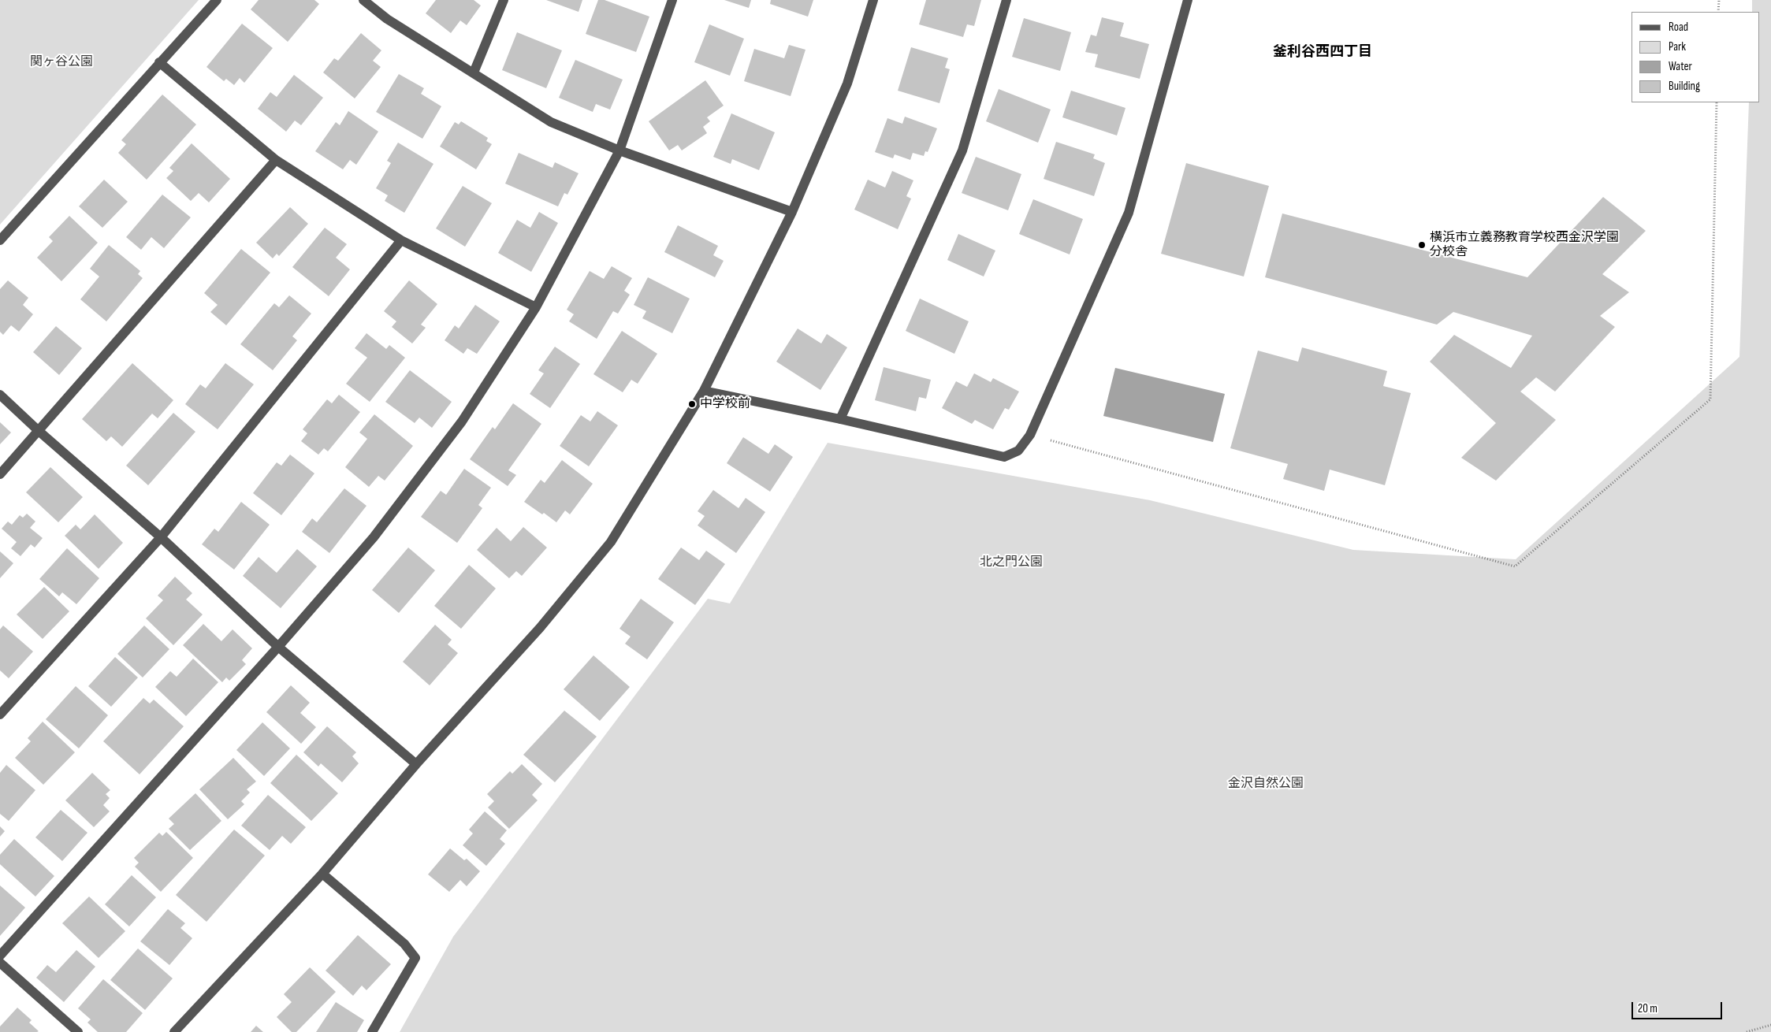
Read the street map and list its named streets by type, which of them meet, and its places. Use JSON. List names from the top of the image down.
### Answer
{
  "districts": ["釜利谷西四丁目"],
  "parks": ["関ヶ谷公園", "北之門公園", "金沢自然公園"],
  "places": ["横浜市立義務教育学校西金沢学園 分校舎", "中学校前"],
  "legend": [
    "Road",
    "Park",
    "Water",
    "Building"
  ],
  "scale_bar": "20 m"
}
